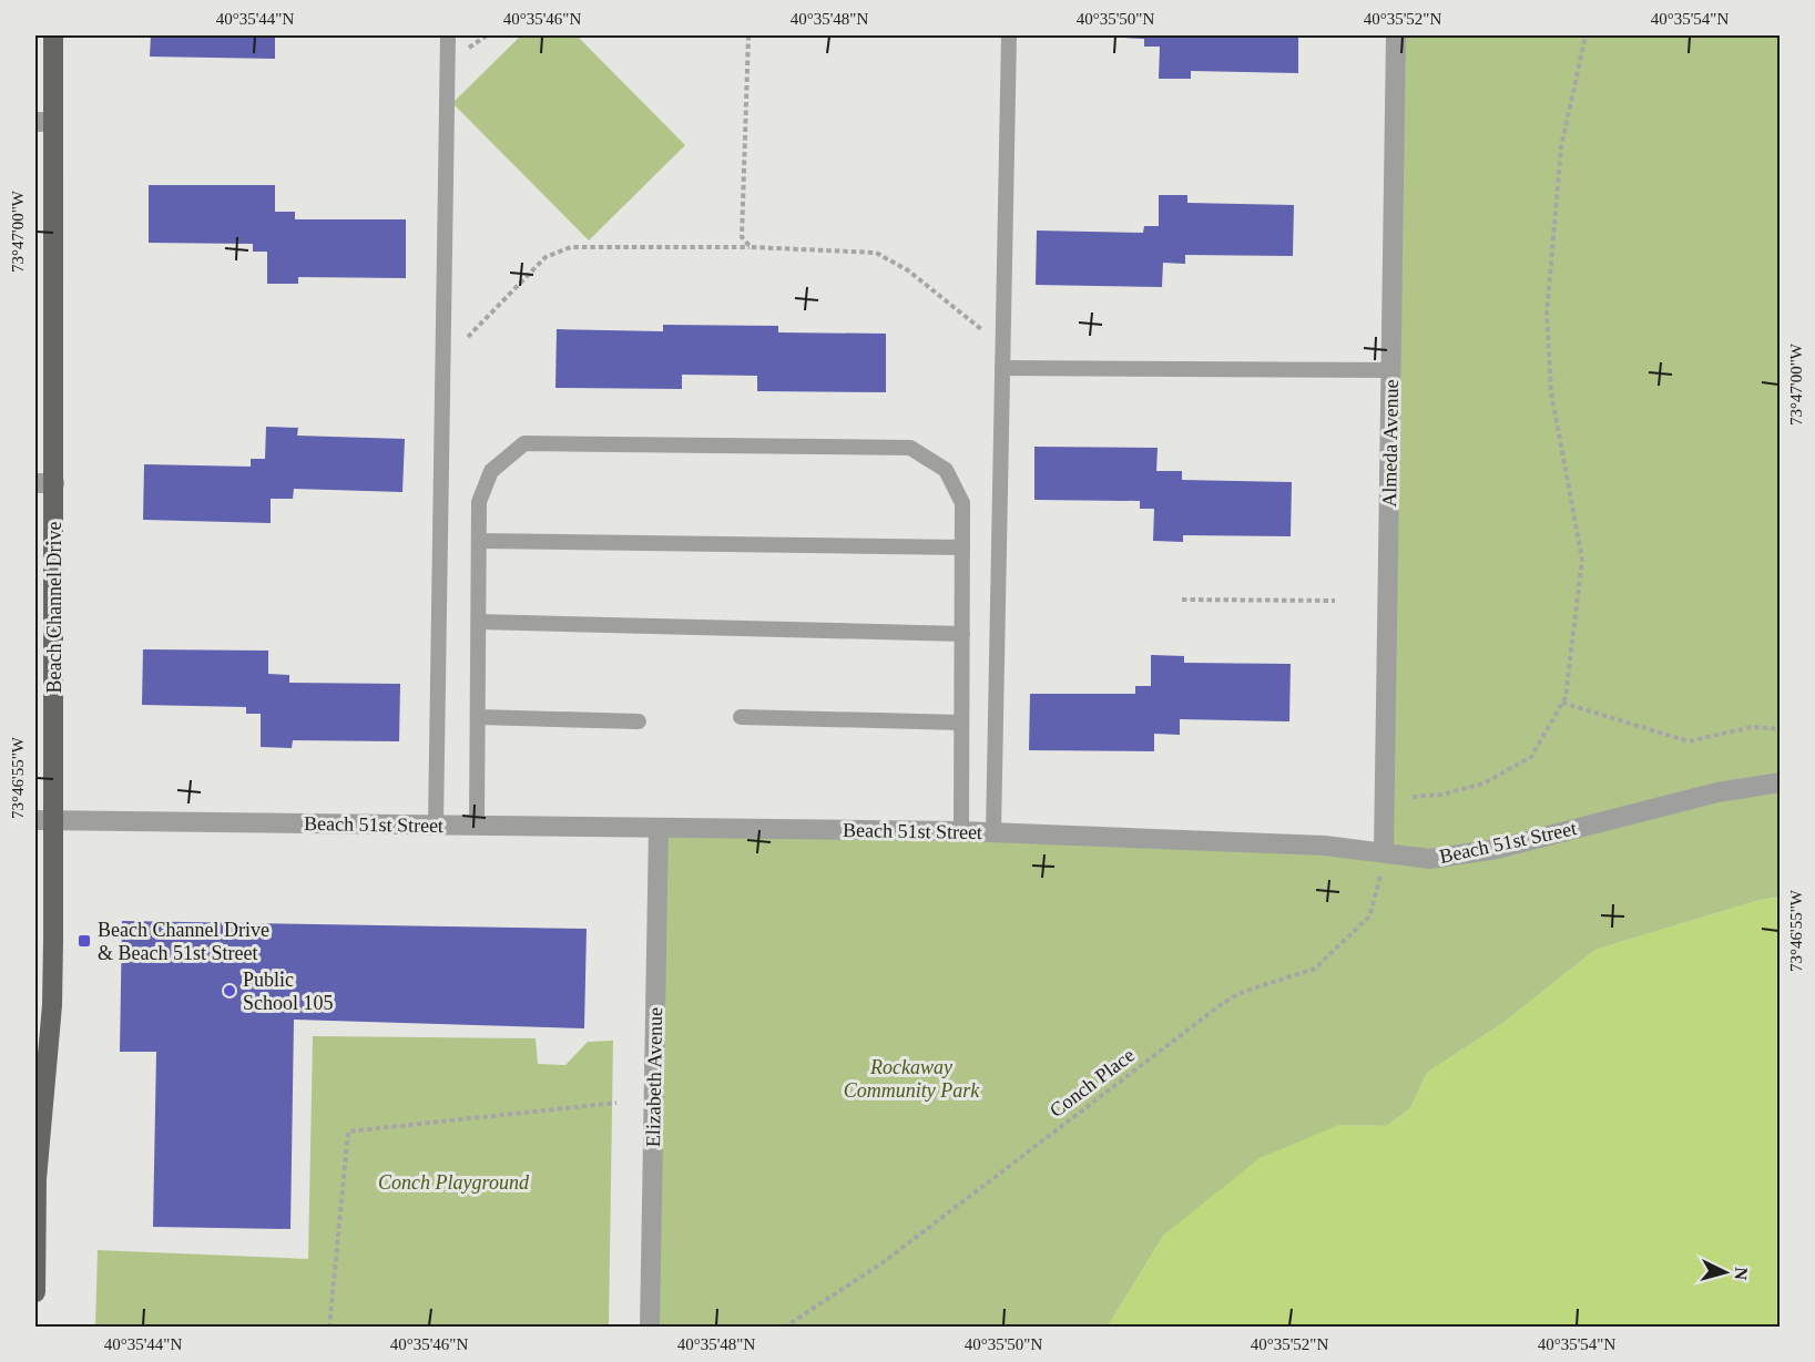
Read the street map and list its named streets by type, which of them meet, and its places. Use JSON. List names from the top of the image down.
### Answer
{
  "streets": {
    "main road": ["Beach Channel Drive"],
    "street": ["Almeda Avenue", "Beach 51st Street", "Elizabeth Avenue"],
    "path": ["Conch Place"]
  },
  "crossings": [
    ["Almeda Avenue", "Beach 51st Street"],
    ["Almeda Avenue", "Conch Place"],
    ["Beach Channel Drive", "Beach 51st Street"],
    ["Beach 51st Street", "Elizabeth Avenue"],
    ["Beach 51st Street", "Conch Place"]
  ],
  "parks": ["Rockaway Community Park", "Conch Playground"],
  "places": {
    "transit": ["Beach Channel Drive & Beach 51st Street"],
    "other": ["Public School 105"]
  },
  "north": "right",
  "coordinates": [
    "40°35'44\"N",
    "40°35'46\"N",
    "40°35'48\"N",
    "40°35'50\"N",
    "40°35'52\"N",
    "40°35'54\"N",
    "73°47'00\"W",
    "73°46'55\"W"
  ]
}
